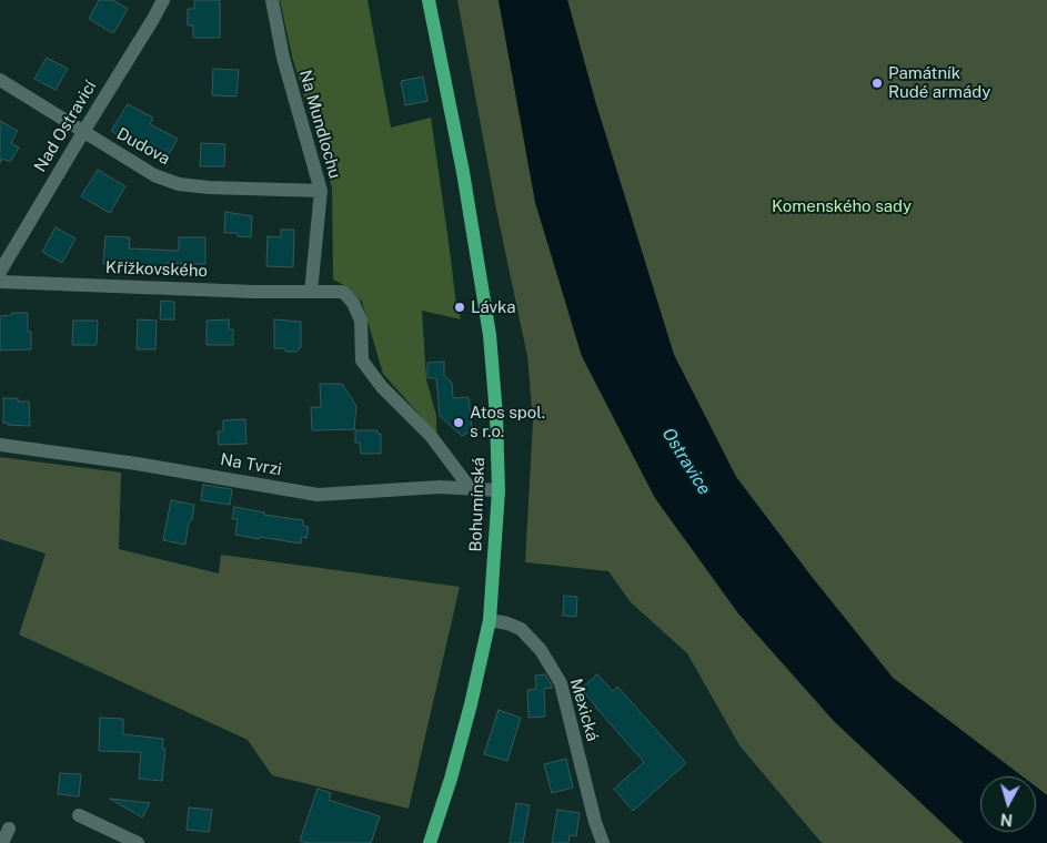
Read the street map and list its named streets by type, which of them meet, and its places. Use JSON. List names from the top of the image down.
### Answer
{
  "streets": {
    "main road": ["Bohumínská"],
    "street": [
      "Na Mundlochu",
      "Nad Ostravicí",
      "Dudova",
      "Křížkovského",
      "Na Tvrzi",
      "Mexická"
    ]
  },
  "crossings": [
    ["Na Mundlochu", "Dudova"],
    ["Na Mundlochu", "Křížkovského"],
    ["Nad Ostravicí", "Dudova"],
    ["Křížkovského", "Na Tvrzi"],
    ["Na Tvrzi", "Bohumínská"],
    ["Bohumínská", "Mexická"]
  ],
  "water": ["Ostravice"],
  "parks": ["Komenského sady"],
  "places": ["Památník Rudé armády", "Lávka", "Atos spol. s r.o."],
  "north": "bottom"
}
